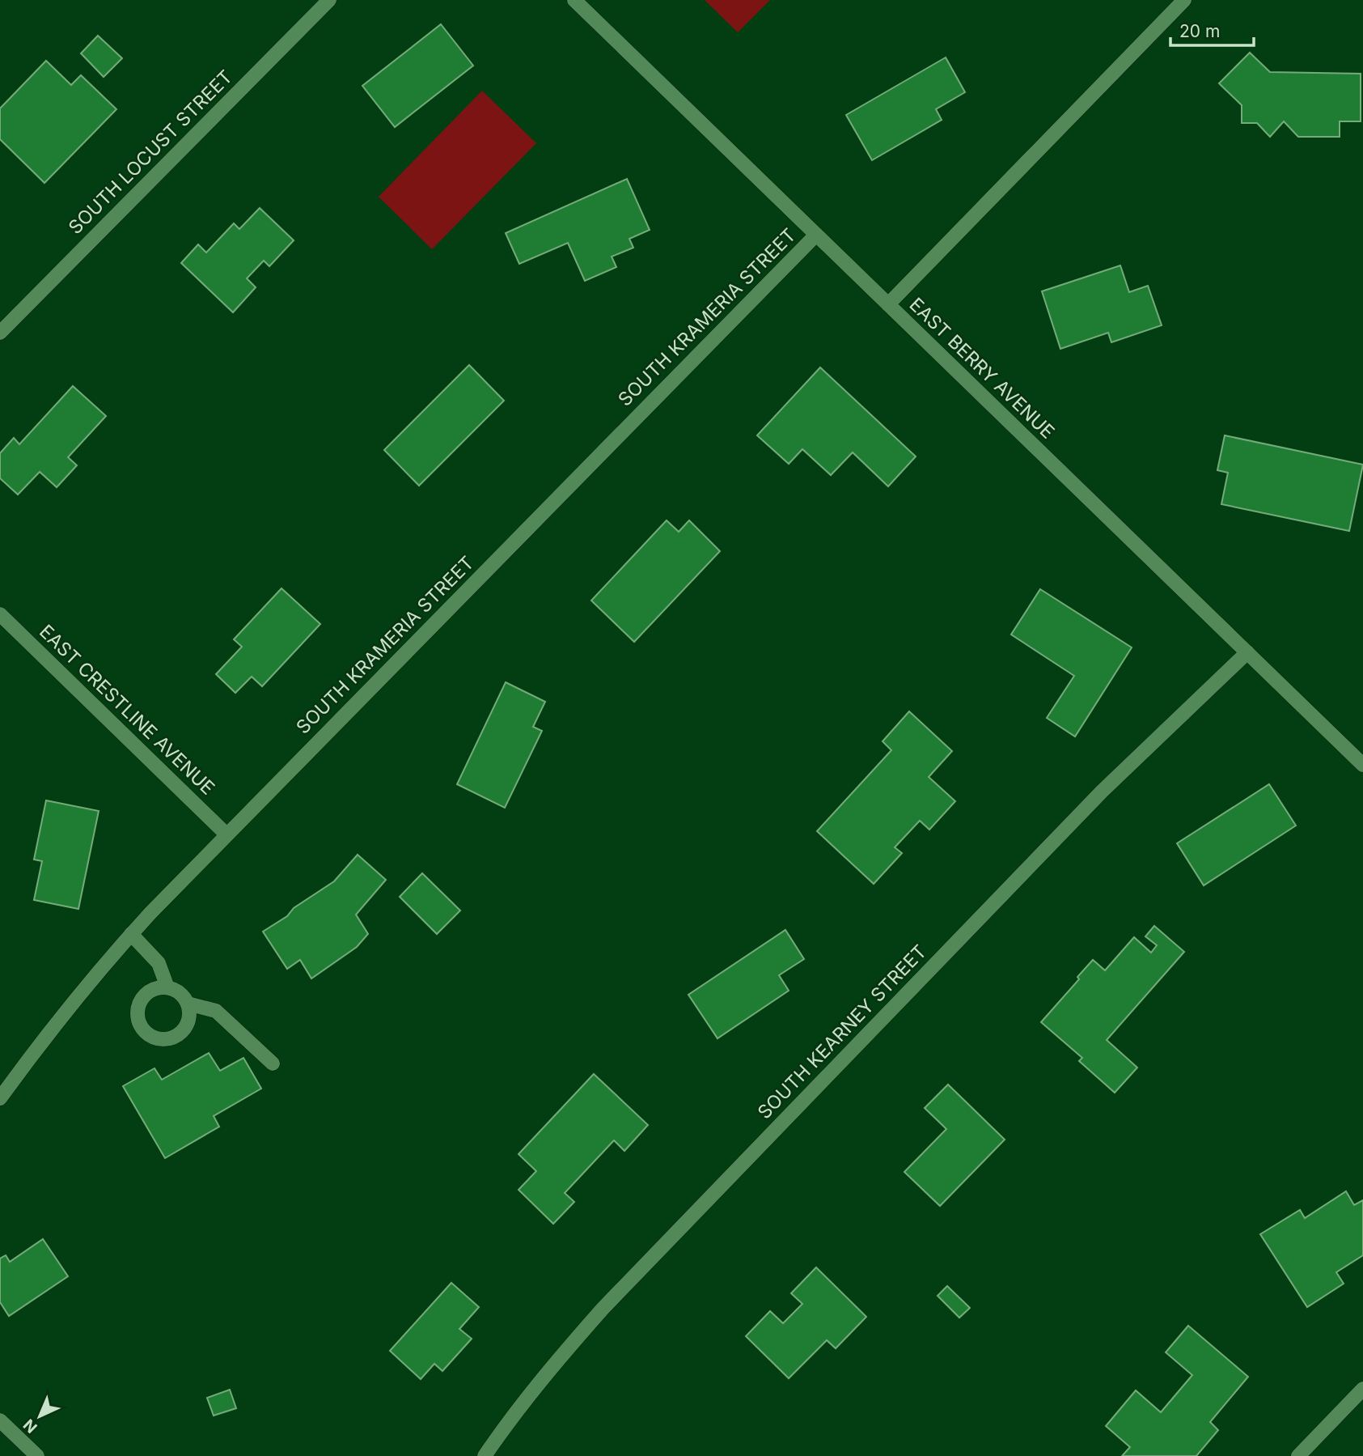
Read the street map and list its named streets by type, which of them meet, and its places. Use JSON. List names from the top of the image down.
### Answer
{
  "streets": {
    "street": [
      "SOUTH LOCUST STREET",
      "SOUTH KRAMERIA STREET",
      "EAST BERRY AVENUE",
      "EAST CRESTLINE AVENUE",
      "SOUTH KEARNEY STREET"
    ]
  },
  "crossings": [
    ["SOUTH KRAMERIA STREET", "EAST BERRY AVENUE"],
    ["SOUTH KRAMERIA STREET", "EAST CRESTLINE AVENUE"],
    ["EAST BERRY AVENUE", "SOUTH KEARNEY STREET"]
  ],
  "scale_bar": "20 m",
  "north": "bottom left"
}
